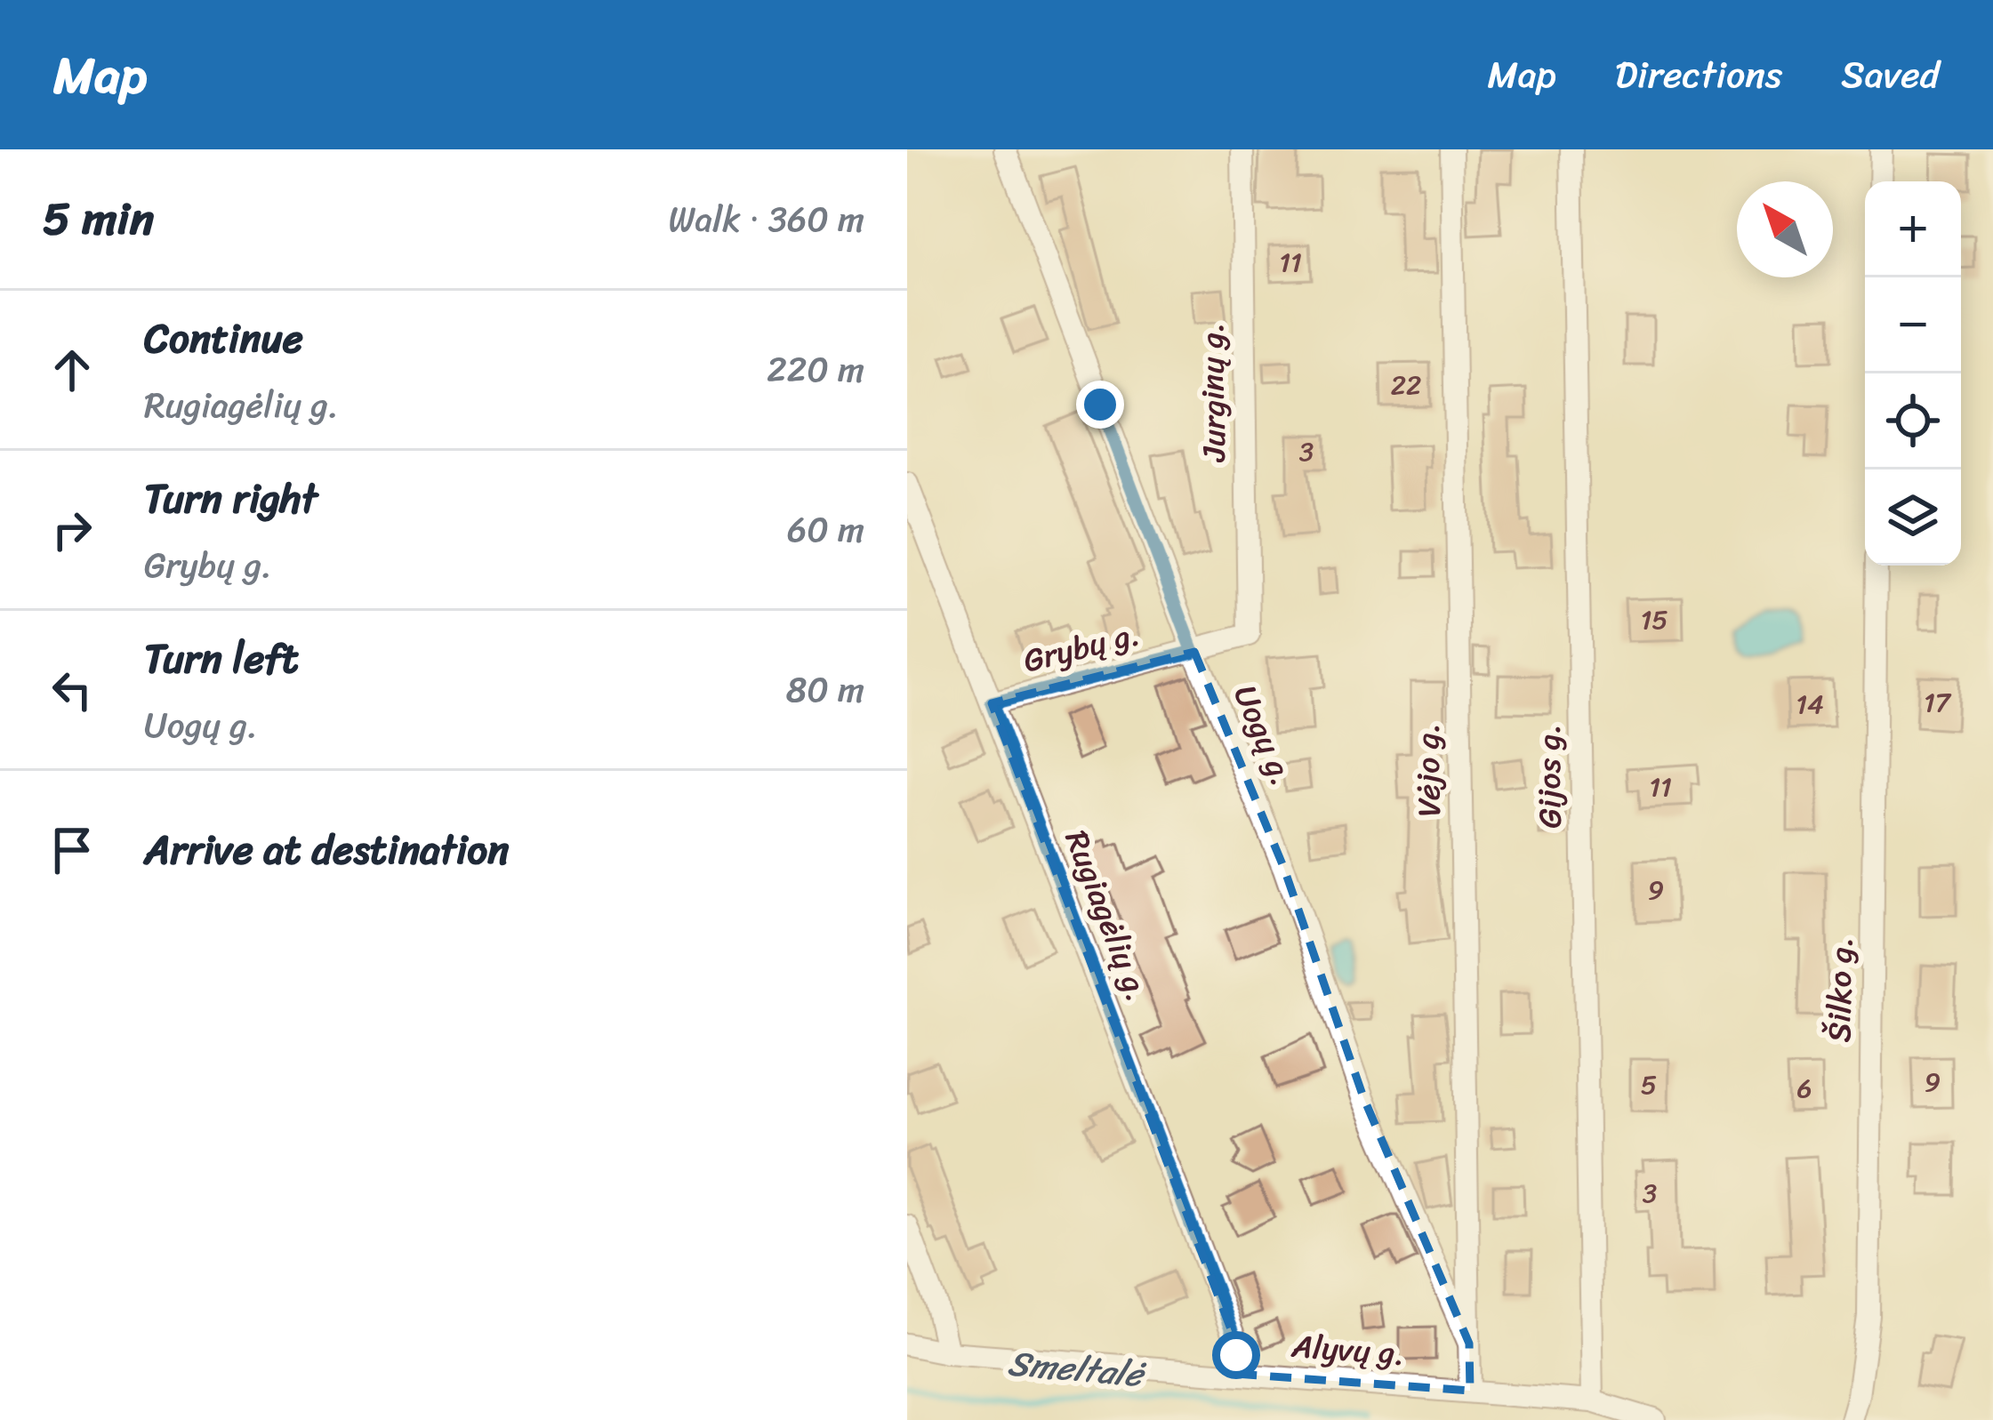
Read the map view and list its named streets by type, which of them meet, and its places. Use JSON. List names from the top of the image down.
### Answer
{
  "streets": {
    "street": [
      "Jurginų g.",
      "Grybų g.",
      "Uogų g.",
      "Vėjo g.",
      "Gijos g.",
      "Rugiagėlių g.",
      "Šilko g.",
      "Alyvų g."
    ]
  },
  "crossings": [
    ["Jurginų g.", "Grybų g."],
    ["Grybų g.", "Uogų g."],
    ["Grybų g.", "Rugiagėlių g."],
    ["Uogų g.", "Vėjo g."],
    ["Vėjo g.", "Alyvų g."],
    ["Gijos g.", "Alyvų g."],
    ["Rugiagėlių g.", "Alyvų g."]
  ],
  "water": ["Smeltalė"],
  "house_numbers": [
    "11",
    "22",
    "3",
    "15",
    "17",
    "14",
    "11",
    "9",
    "9",
    "5",
    "6",
    "3"
  ],
  "north": "top left",
  "page": {
    "header": "Map",
    "nav": ["Map", "Directions", "Saved"],
    "heading": ["5 min", "Walk · 360 m"],
    "map_buttons": ["+", "−"],
    "list": [
      ["Continue", "Rugiagėlių g.", "220 m"],
      ["Turn right", "Grybų g.", "60 m"],
      ["Turn left", "Uogų g.", "80 m"],
      "Arrive at destination"
    ]
  }
}
